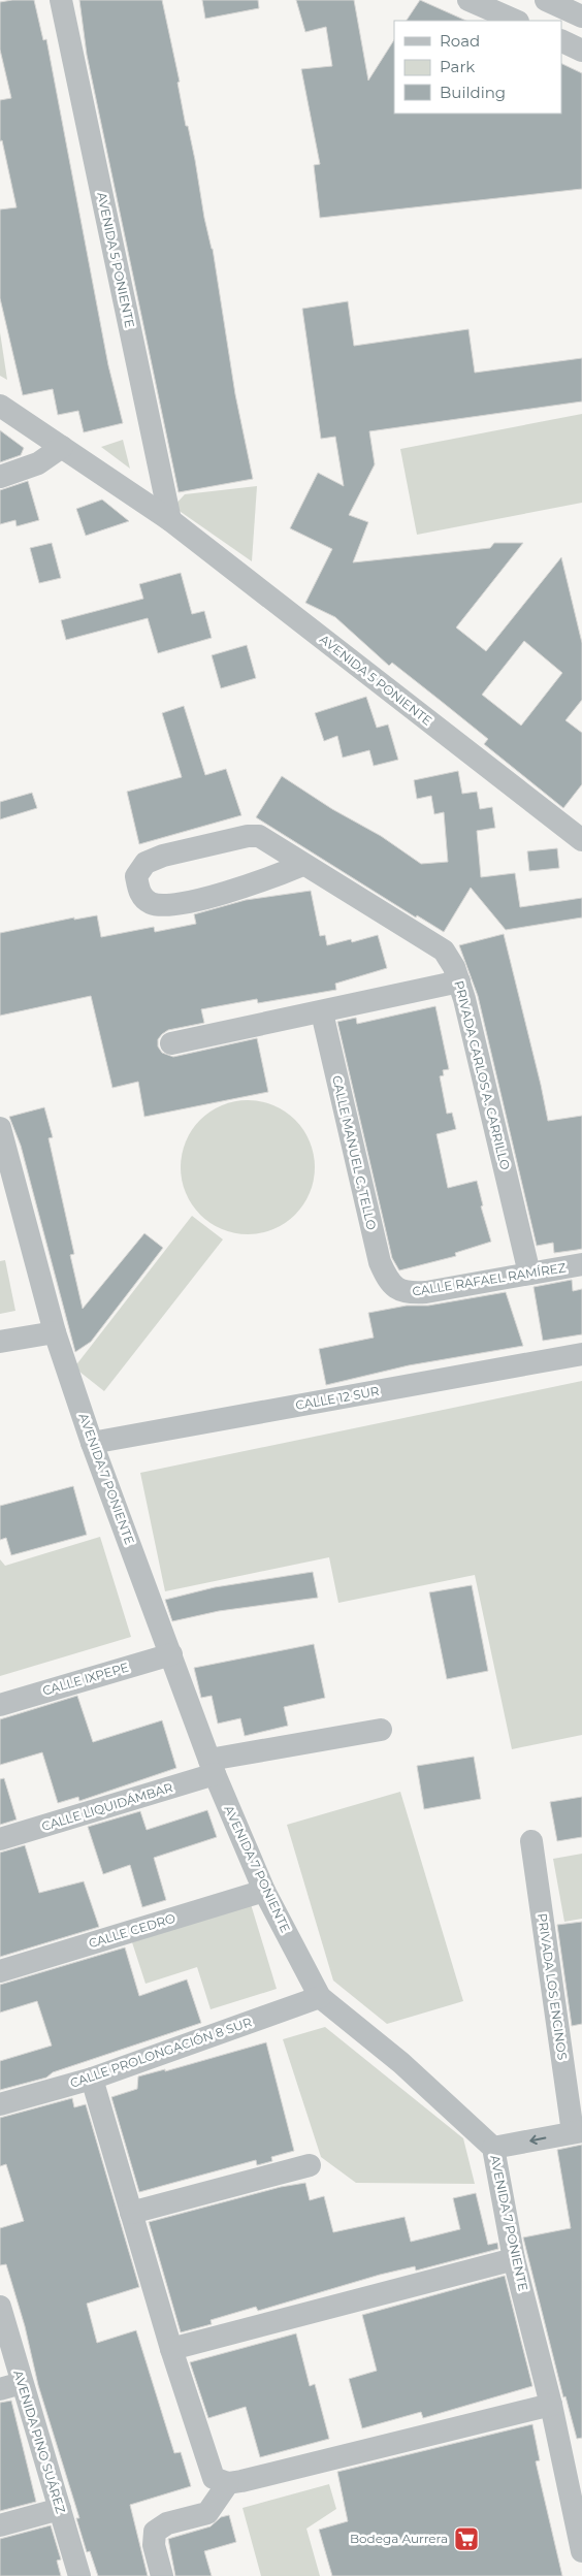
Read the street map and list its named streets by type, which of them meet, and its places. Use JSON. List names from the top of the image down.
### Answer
{
  "streets": {
    "street": [
      "AVENIDA 5 PONIENTE",
      "PRIVADA CARLOS A. CARRILLO",
      "CALLE MANUEL C. TELLO",
      "CALLE RAFAEL RAMÍREZ",
      "CALLE 12 SUR",
      "AVENIDA 7 PONIENTE",
      "CALLE IXPEPE",
      "CALLE LIQUIDÁMBAR",
      "CALLE CEDRO",
      "PRIVADA LOS ENCINOS",
      "CALLE PROLONGACIÓN 8 SUR",
      "AVENIDA PINO SUÁREZ"
    ]
  },
  "crossings": [
    ["PRIVADA CARLOS A. CARRILLO", "CALLE RAFAEL RAMÍREZ"],
    ["CALLE MANUEL C. TELLO", "CALLE RAFAEL RAMÍREZ"],
    ["CALLE 12 SUR", "AVENIDA 7 PONIENTE"],
    ["AVENIDA 7 PONIENTE", "CALLE IXPEPE"],
    ["AVENIDA 7 PONIENTE", "CALLE LIQUIDÁMBAR"],
    ["AVENIDA 7 PONIENTE", "CALLE CEDRO"],
    ["AVENIDA 7 PONIENTE", "CALLE PROLONGACIÓN 8 SUR"]
  ],
  "places": {
    "supermarket": ["Bodega Aurrera"]
  },
  "legend": ["Road", "Park", "Building"]
}
